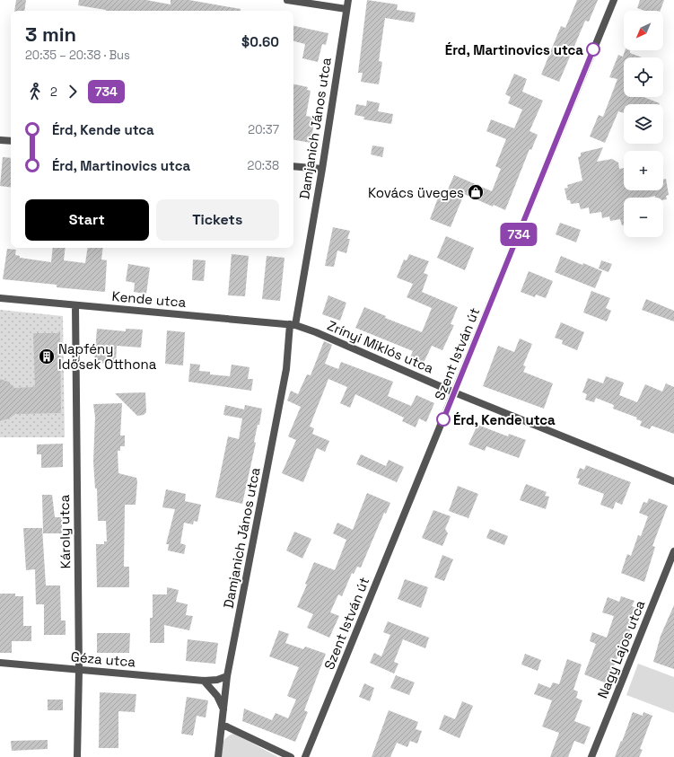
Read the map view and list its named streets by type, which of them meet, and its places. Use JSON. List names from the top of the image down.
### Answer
{
  "streets": {
    "street": [
      "Damjanich János utca",
      "Kende utca",
      "Zrínyi Miklós utca",
      "Szent István út",
      "Károly utca",
      "Nagy Lajos utca",
      "Géza utca"
    ]
  },
  "crossings": [
    ["Damjanich János utca", "Kende utca"],
    ["Damjanich János utca", "Zrínyi Miklós utca"],
    ["Damjanich János utca", "Géza utca"],
    ["Kende utca", "Zrínyi Miklós utca"],
    ["Kende utca", "Károly utca"],
    ["Zrínyi Miklós utca", "Szent István út"],
    ["Károly utca", "Géza utca"]
  ],
  "places": {
    "other": ["Érd, Martinovics utca", "Érd, Kende utca"],
    "shop": ["Kovács üveges"],
    "building": ["Napfény Idősek Otthona"]
  },
  "lines": ["bus line 734"],
  "north": "bottom left",
  "page": {
    "on_map": "734",
    "map_buttons": ["+", "−"],
    "heading": ["3 min", "20:35 – 20:38 · Bus", "$0.60"],
    "legs": ["2", "734"],
    "list": [
      {
        "name": "Érd, Kende utca",
        "value": "20:37"
      },
      {
        "name": "Érd, Martinovics utca",
        "value": "20:38"
      }
    ],
    "buttons": ["Start", "Tickets"]
  }
}
